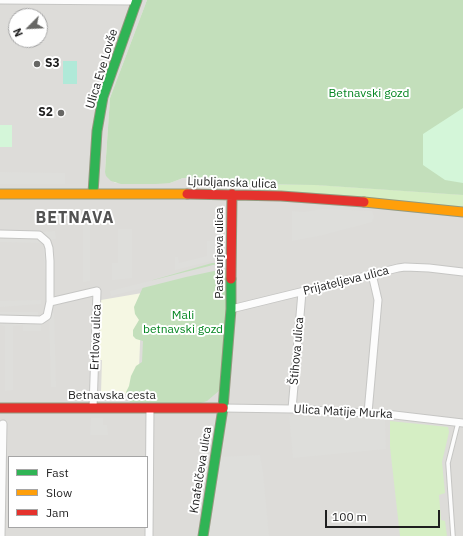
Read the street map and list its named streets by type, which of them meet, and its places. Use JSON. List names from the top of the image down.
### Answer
{
  "streets": {
    "street": [
      "Ulica Eve Lovše",
      "Ljubljanska ulica",
      "Pasteurjeva ulica",
      "Prijateljeva ulica",
      "Ertlova ulica",
      "Štihova ulica",
      "Betnavska cesta",
      "Ulica Matije Murka",
      "Knafelčeva ulica"
    ]
  },
  "crossings": [
    ["Ulica Eve Lovše", "Ljubljanska ulica"],
    ["Ljubljanska ulica", "Pasteurjeva ulica"],
    ["Pasteurjeva ulica", "Prijateljeva ulica"],
    ["Pasteurjeva ulica", "Betnavska cesta"],
    ["Pasteurjeva ulica", "Ulica Matije Murka"],
    ["Pasteurjeva ulica", "Knafelčeva ulica"],
    ["Prijateljeva ulica", "Štihova ulica"],
    ["Ertlova ulica", "Betnavska cesta"],
    ["Štihova ulica", "Ulica Matije Murka"],
    ["Betnavska cesta", "Ulica Matije Murka"],
    ["Betnavska cesta", "Knafelčeva ulica"],
    ["Ulica Matije Murka", "Knafelčeva ulica"]
  ],
  "districts": ["BETNAVA"],
  "parks": ["Betnavski gozd", "Mali betnavski gozd"],
  "places": ["S3", "S2"],
  "legend": ["Fast", "Slow", "Jam"],
  "scale_bar": "100 m",
  "north": "bottom left"
}
